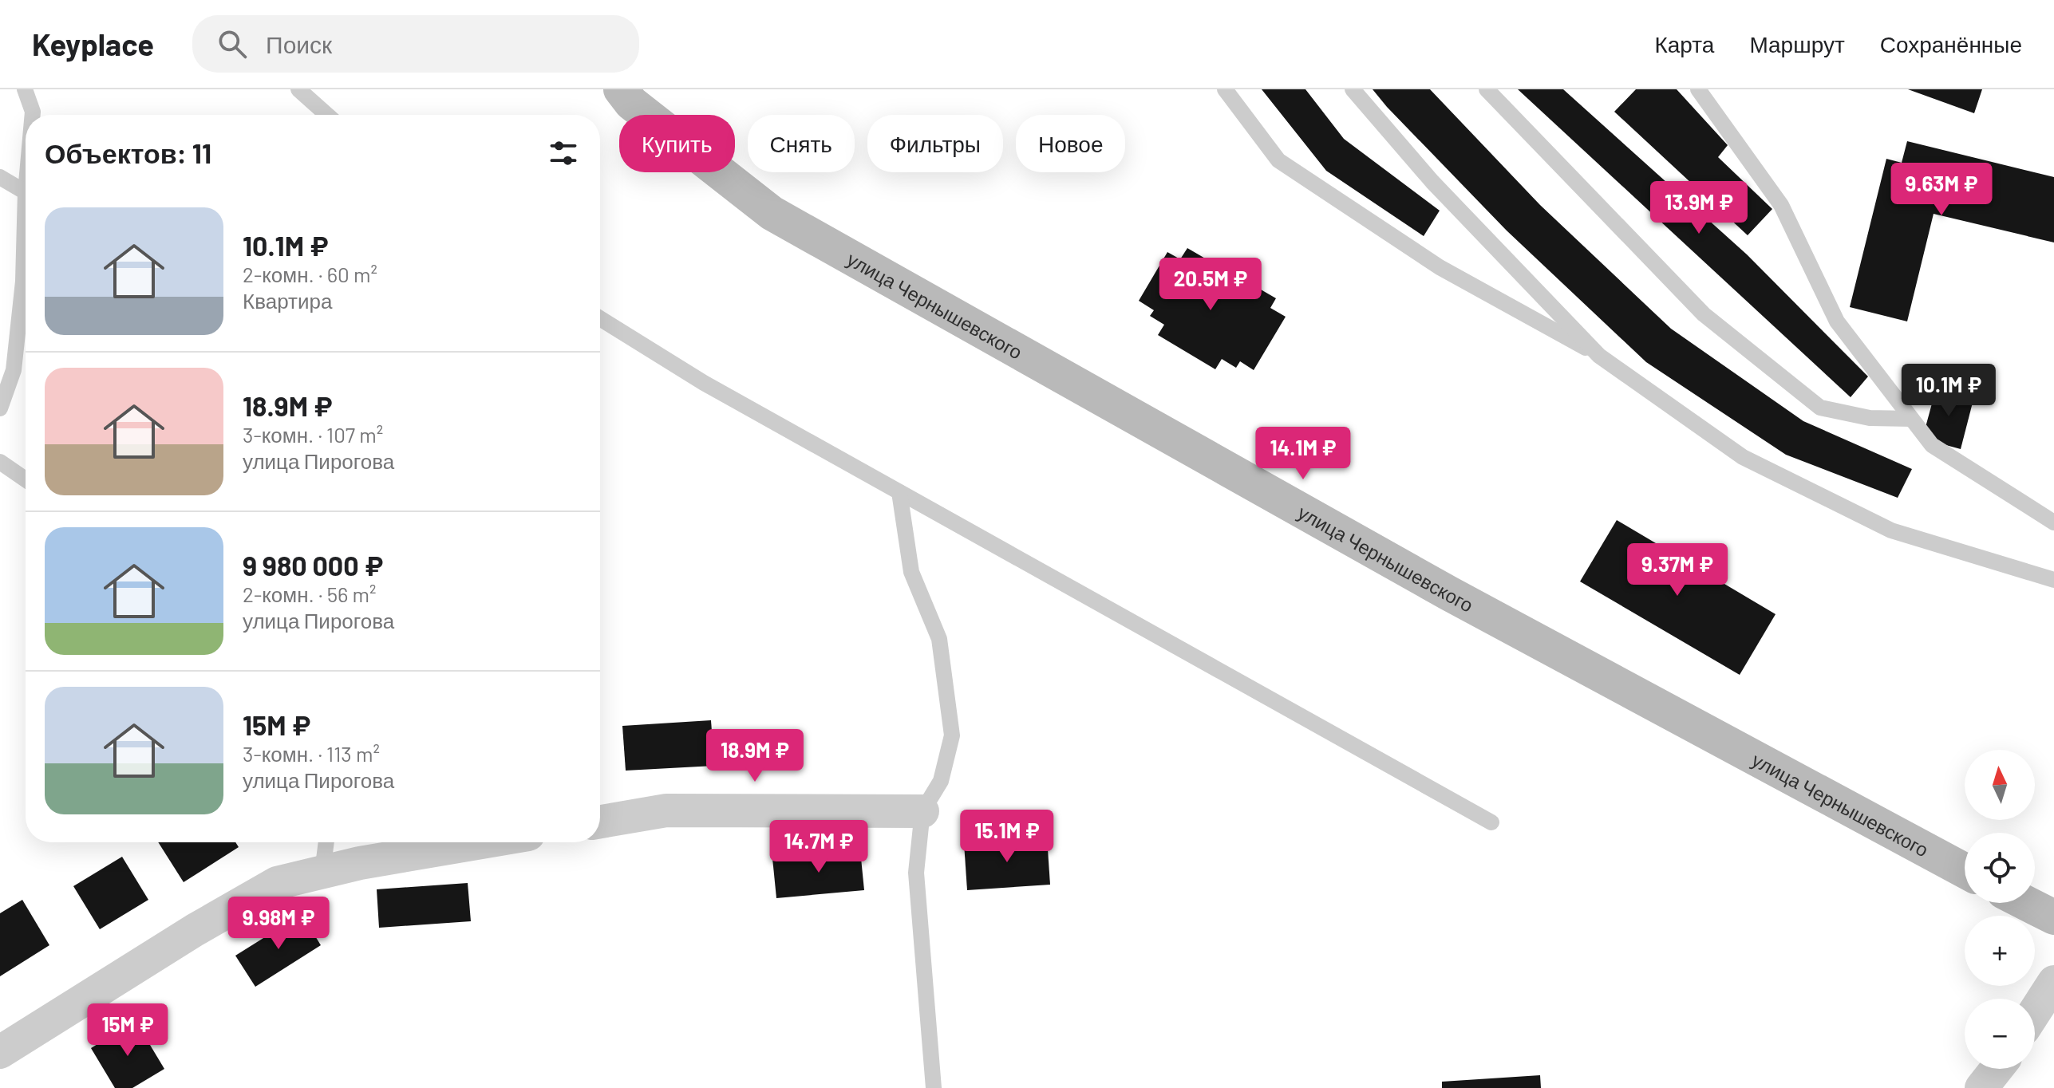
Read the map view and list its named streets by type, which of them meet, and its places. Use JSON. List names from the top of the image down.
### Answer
{
  "streets": {
    "main road": ["улица Чернышевского"]
  },
  "north": "top",
  "page": {
    "header": "Keyplace",
    "search": "Поиск",
    "nav": ["Карта", "Маршрут", "Сохранённые"],
    "chip": [
      "Купить",
      "Снять",
      "Фильтры",
      "Новое"
    ],
    "heading": "Объектов: 11",
    "price": [
      "9.63M ₽",
      "13.9M ₽",
      "20.5M ₽",
      "10.1M ₽",
      "14.1M ₽",
      "9.37M ₽",
      "18.9M ₽",
      "15.1M ₽",
      "14.7M ₽",
      "9.98M ₽",
      "15M ₽"
    ],
    "list": [
      {
        "name": "10.1M ₽",
        "note": "2-комн. · 60 m² · Квартира"
      },
      {
        "name": "18.9M ₽",
        "note": "3-комн. · 107 m² · улица Пирогова"
      },
      {
        "name": "9 980 000 ₽",
        "note": "2-комн. · 56 m² · улица Пирогова"
      },
      {
        "name": "15M ₽",
        "note": "3-комн. · 113 m² · улица Пирогова"
      }
    ],
    "map_buttons": ["+", "−"]
  }
}
